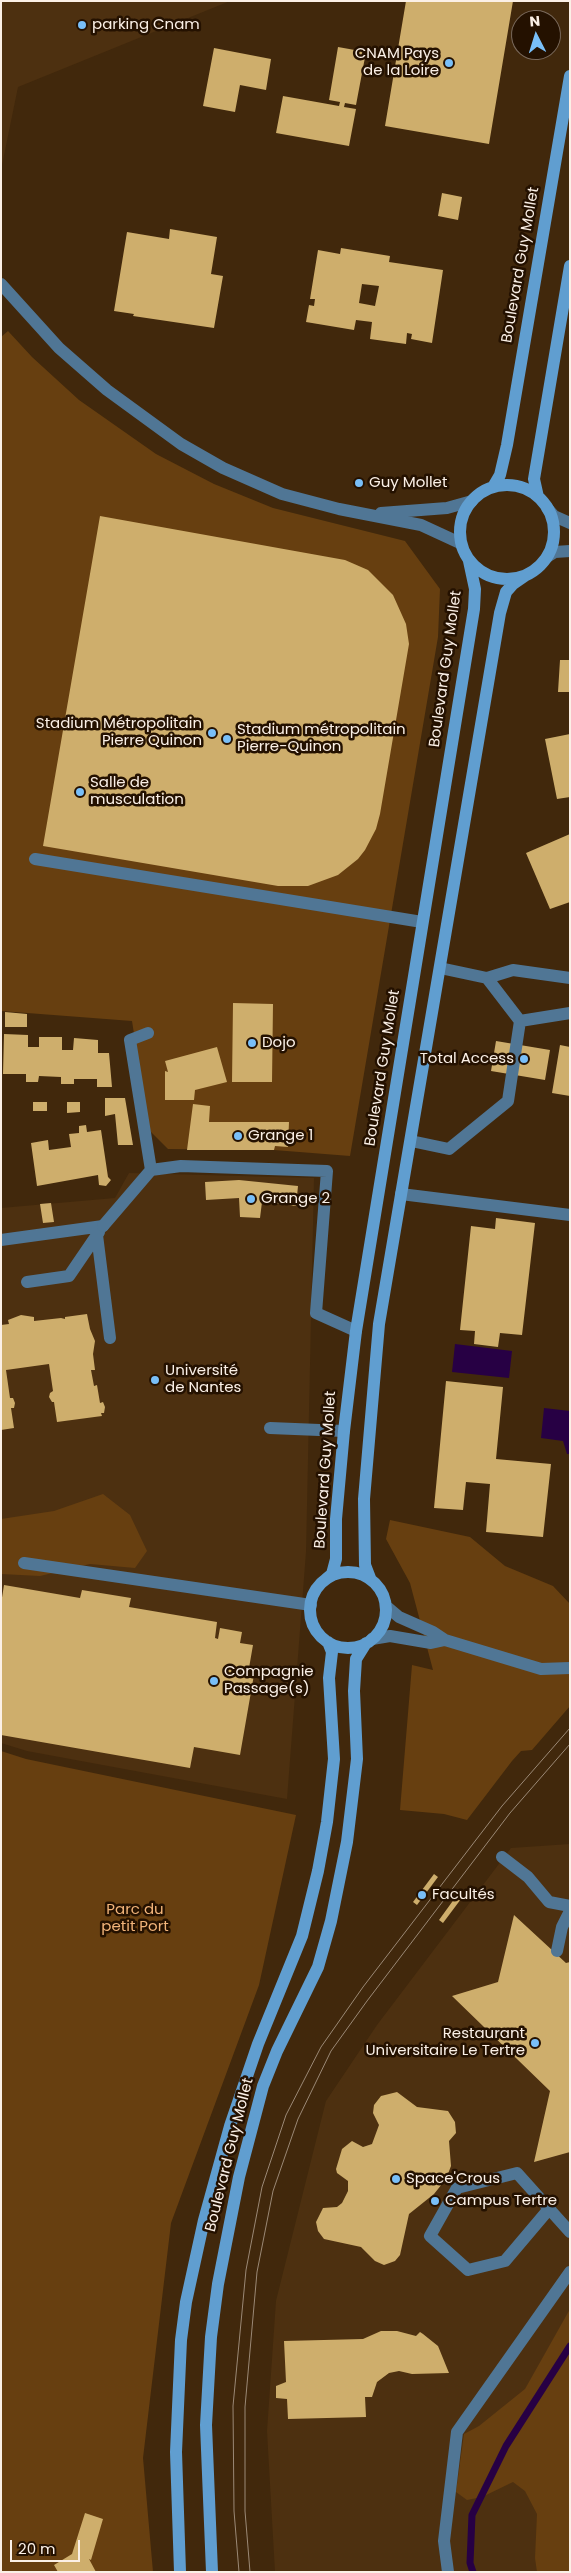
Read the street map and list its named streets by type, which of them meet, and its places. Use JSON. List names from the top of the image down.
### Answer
{
  "streets": {
    "main road": ["Boulevard Guy Mollet"]
  },
  "parks": ["Parc du petit Port"],
  "places": [
    "parking Cnam",
    "CNAM Pays de la Loire",
    "Guy Mollet",
    "Stadium Métropolitain Pierre Quinon",
    "Stadium métropolitain Pierre-Quinon",
    "Salle de musculation",
    "Dojo",
    "Total Access",
    "Grange 1",
    "Grange 2",
    "Université de Nantes",
    "Compagnie Passage(s)",
    "Facultés",
    "Restaurant Universitaire Le Tertre",
    "Space'Crous",
    "Campus Tertre"
  ],
  "scale_bar": "20 m",
  "north": "top"
}
